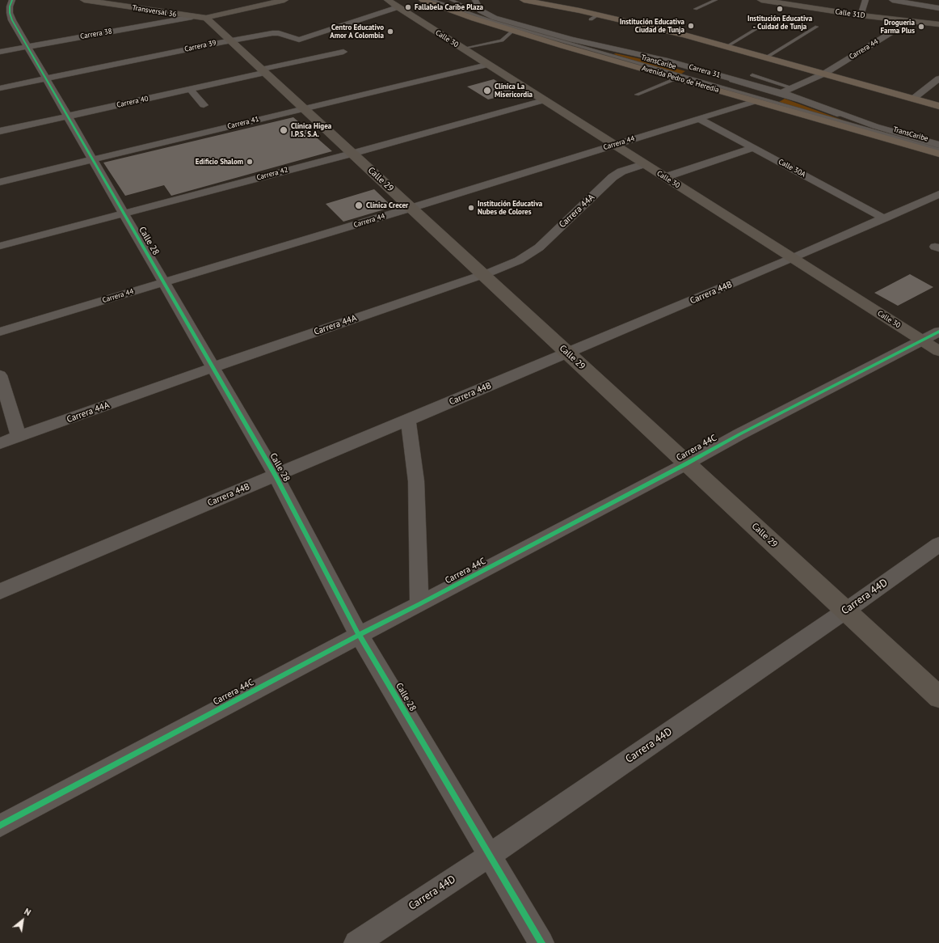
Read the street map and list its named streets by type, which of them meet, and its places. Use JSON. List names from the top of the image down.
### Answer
{
  "streets": {
    "highway": ["Avenida Pedro de Heredia"],
    "street": [
      "Transversal 36",
      "Calle 31D",
      "Carrera 38",
      "Calle 30",
      "Carrera 39",
      "Carrera 44",
      "Carrera 31",
      "Carrera 40",
      "Carrera 41",
      "Calle 30A",
      "Carrera 42",
      "Calle 29",
      "Carrera 44A",
      "Calle 28",
      "Carrera 44B",
      "Carrera 44C",
      "Carrera 44D"
    ],
    "lane": ["TransCaribe"]
  },
  "crossings": [
    ["Transversal 36", "Carrera 38"],
    ["Transversal 36", "Calle 29"],
    ["Calle 31D", "Carrera 44"],
    ["Carrera 38", "Calle 29"],
    ["Carrera 38", "Calle 28"],
    ["Calle 30", "Carrera 39"],
    ["Calle 30", "Carrera 44"],
    ["Calle 30", "Carrera 41"],
    ["Calle 30", "Carrera 42"],
    ["Calle 30", "Carrera 44A"],
    ["Calle 30", "Carrera 44B"],
    ["Calle 30", "Carrera 44C"],
    ["Carrera 39", "Calle 29"],
    ["Carrera 39", "Calle 28"],
    ["Carrera 44", "Carrera 31"],
    ["Carrera 44", "Avenida Pedro de Heredia"],
    ["Carrera 44", "Calle 30A"],
    ["Carrera 44", "Calle 29"],
    ["Carrera 44", "Calle 28"],
    ["TransCaribe", "Carrera 31"],
    ["Carrera 40", "Calle 29"],
    ["Carrera 40", "Calle 28"],
    ["Carrera 41", "Calle 29"],
    ["Carrera 41", "Calle 28"],
    ["Calle 30A", "Carrera 44B"],
    ["Carrera 42", "Calle 29"],
    ["Carrera 42", "Calle 28"],
    ["Calle 29", "Carrera 44A"],
    ["Calle 29", "Carrera 44B"],
    ["Calle 29", "Carrera 44C"],
    ["Calle 29", "Carrera 44D"],
    ["Carrera 44A", "Calle 28"],
    ["Calle 28", "Carrera 44B"],
    ["Calle 28", "Carrera 44C"],
    ["Calle 28", "Carrera 44D"]
  ],
  "places": [
    "Fallabela Caribe Plaza",
    "Institución Educativa - Cuidad de Tunja",
    "Institución Educativa Ciudad de Tunja",
    "Drogueria Farma Plus",
    "Centro Educativo Amor A Colombia",
    "Clínica La Misericordia",
    "Clínica Higea I.P.S. S.A.",
    "Edificio Shalom",
    "Clínica Crecer",
    "Institución Educativa Nubes de Colores"
  ],
  "north": "top right"
}
